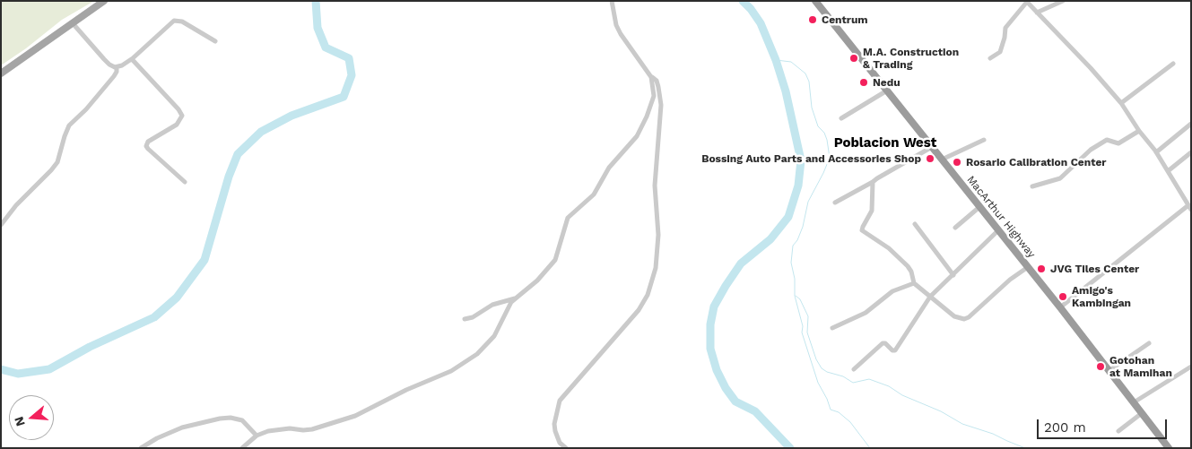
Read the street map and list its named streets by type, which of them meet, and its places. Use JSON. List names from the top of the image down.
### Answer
{
  "streets": {
    "highway": ["MacArthur Highway"]
  },
  "districts": ["Poblacion West"],
  "places": [
    "Centrum",
    "M.A. Construction & Trading",
    "Nedu",
    "Bossing Auto Parts and Accessories Shop",
    "Rosario Calibration Center",
    "JVG Tiles Center",
    "Amigo's Kambingan",
    "Gotohan at Mamihan"
  ],
  "scale_bar": "200 m",
  "north": "left"
}
